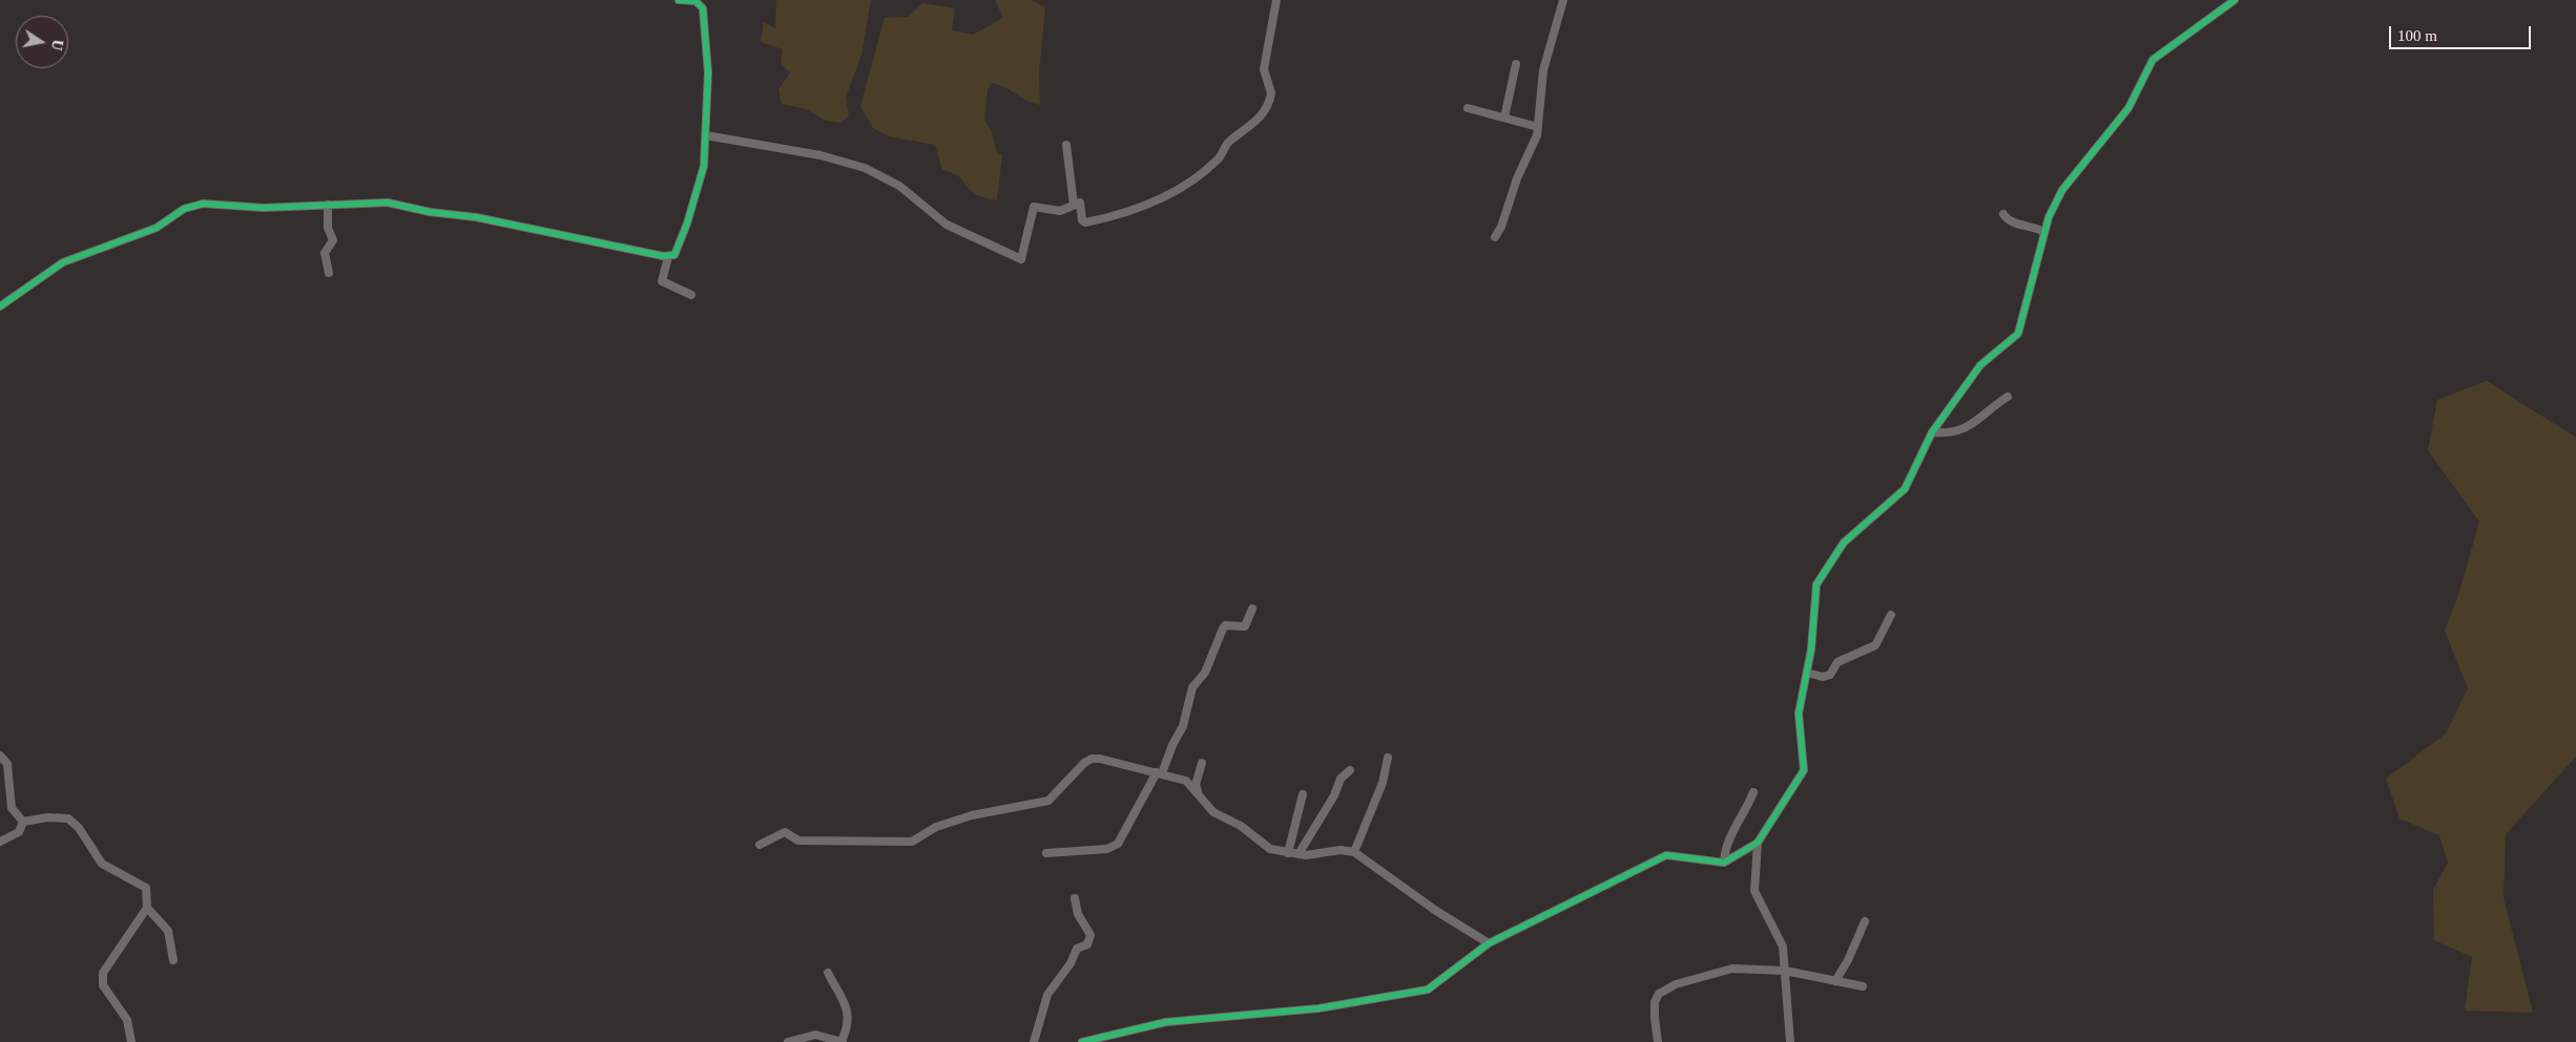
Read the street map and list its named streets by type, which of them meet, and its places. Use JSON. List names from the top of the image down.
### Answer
{
  "scale_bar": "100 m",
  "north": "right"
}
